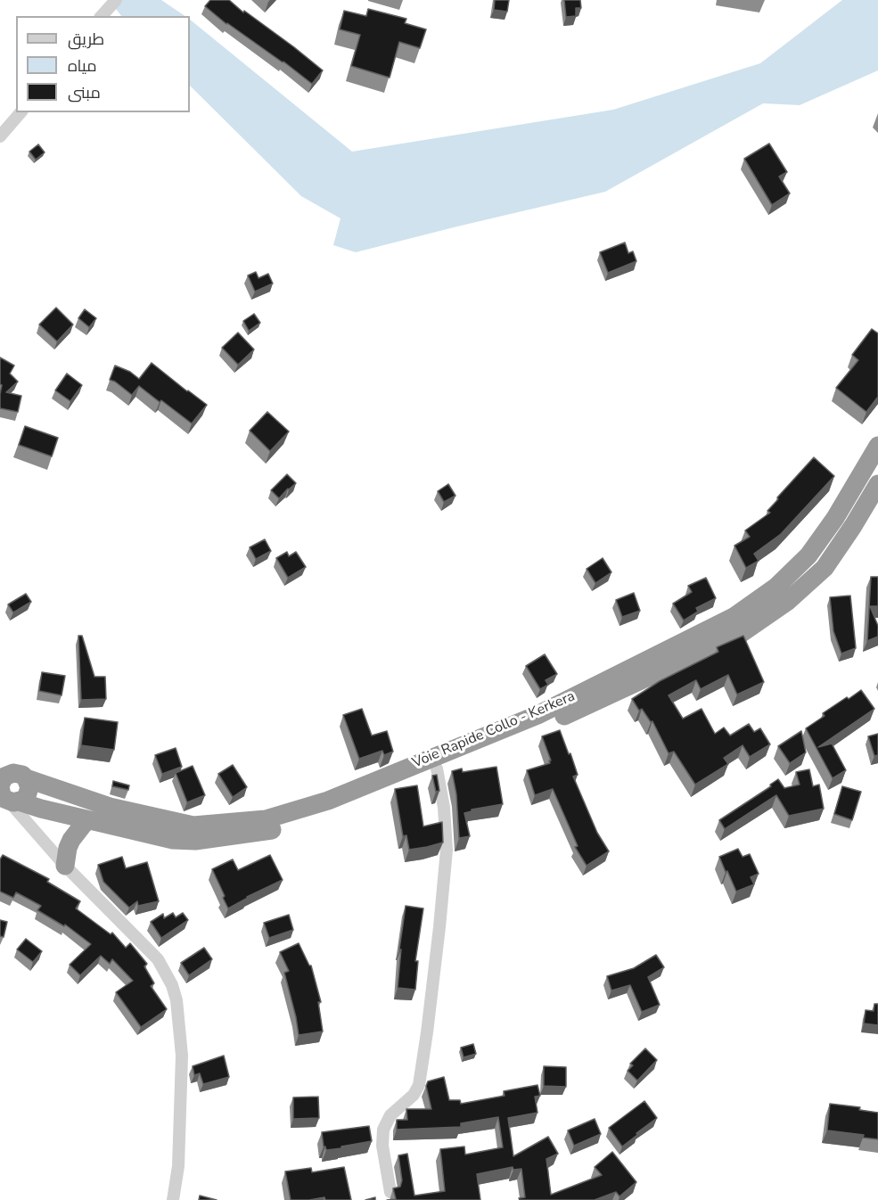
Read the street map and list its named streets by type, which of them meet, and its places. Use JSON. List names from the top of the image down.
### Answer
{
  "streets": {
    "highway": ["Voie Rapide Collo - Kerkera"]
  },
  "legend": ["طريق", "مياه", "مبنى"]
}
